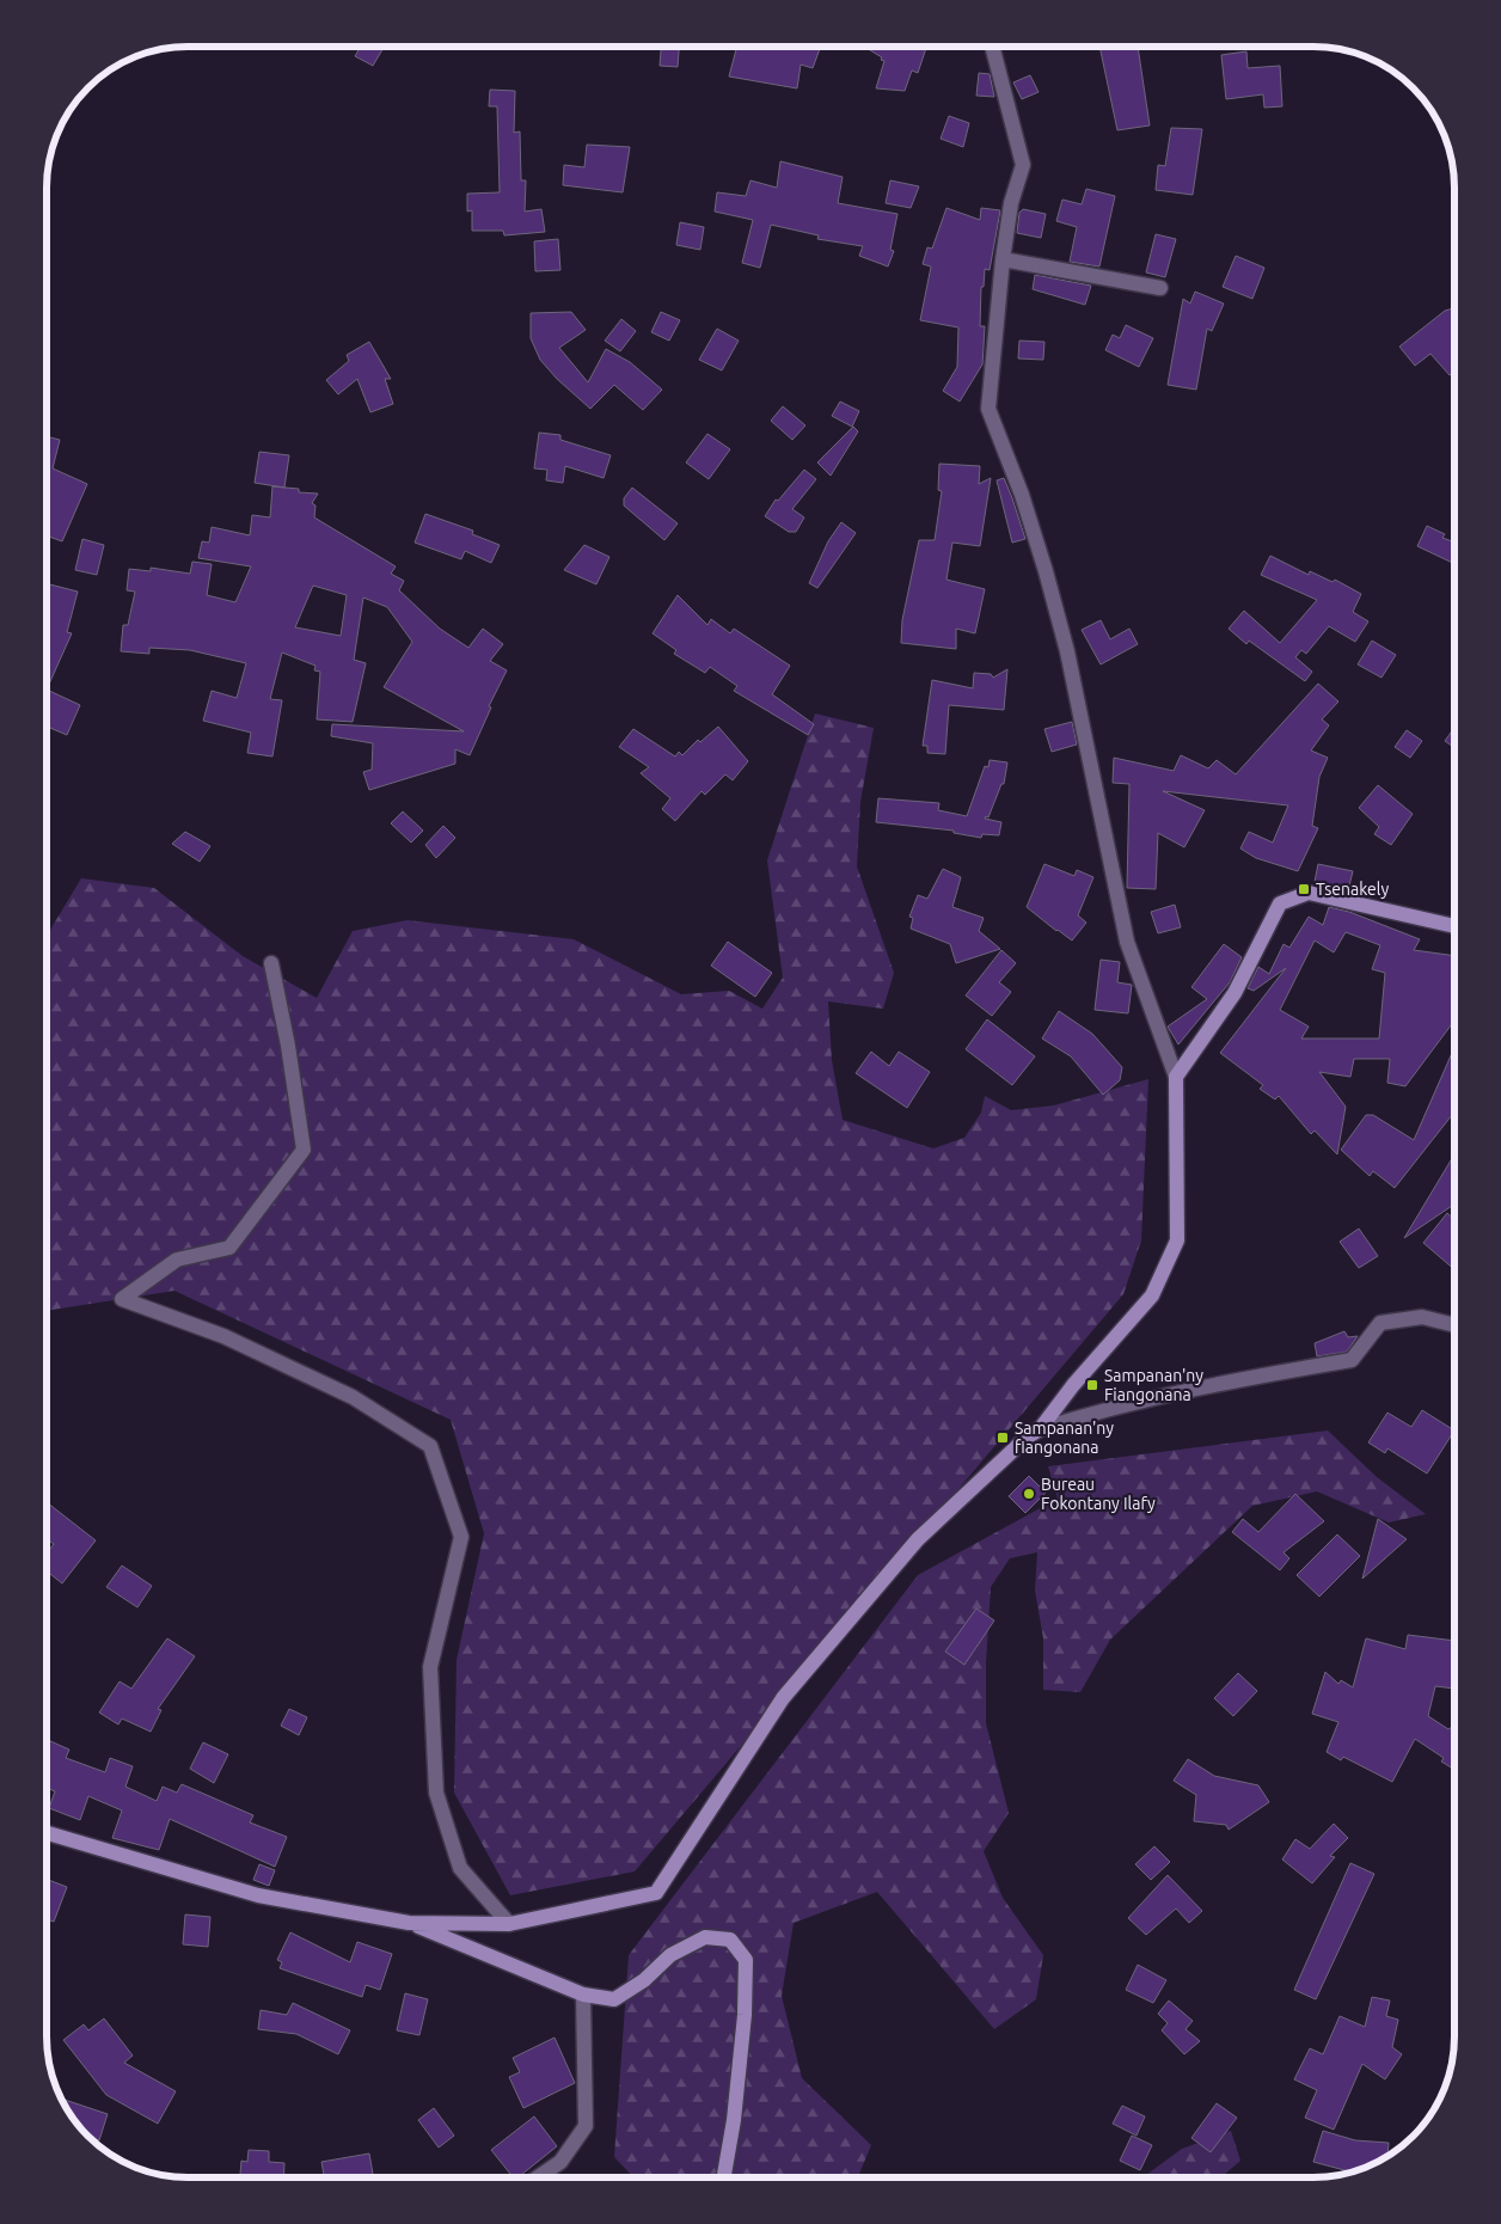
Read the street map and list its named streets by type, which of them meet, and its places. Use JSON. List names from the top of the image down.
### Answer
{
  "places": {
    "transit": ["Tsenakely", "Sampanan'ny Fiangonana", "Sampanan'ny fiangonana"],
    "other": ["Bureau Fokontany Ilafy"]
  }
}
